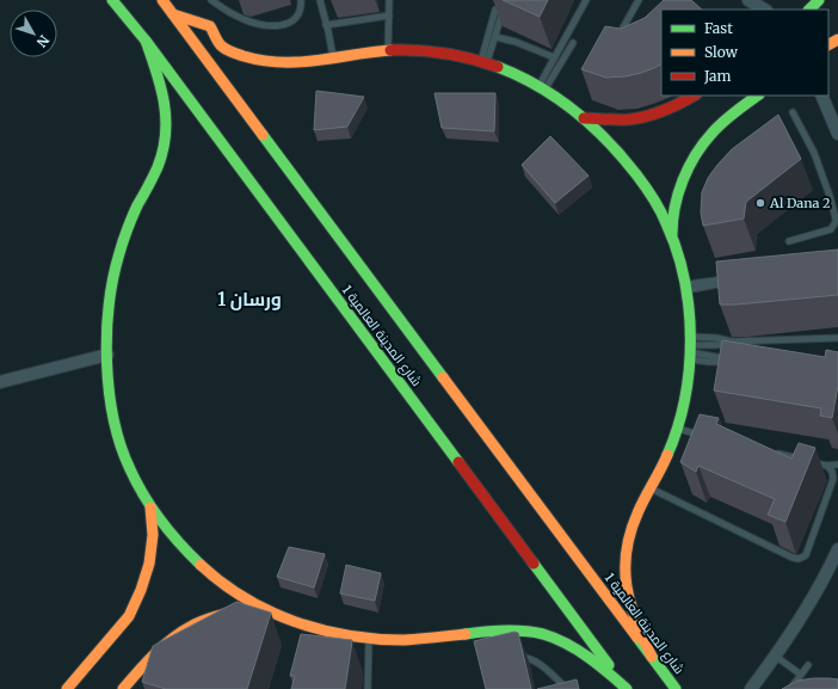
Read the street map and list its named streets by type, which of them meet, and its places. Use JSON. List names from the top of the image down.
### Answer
{
  "streets": {
    "street": ["شارع المدينة العالمية 1"]
  },
  "districts": ["ورسان 1"],
  "places": ["Al Dana 2"],
  "legend": ["Fast", "Slow", "Jam"],
  "north": "bottom right"
}
